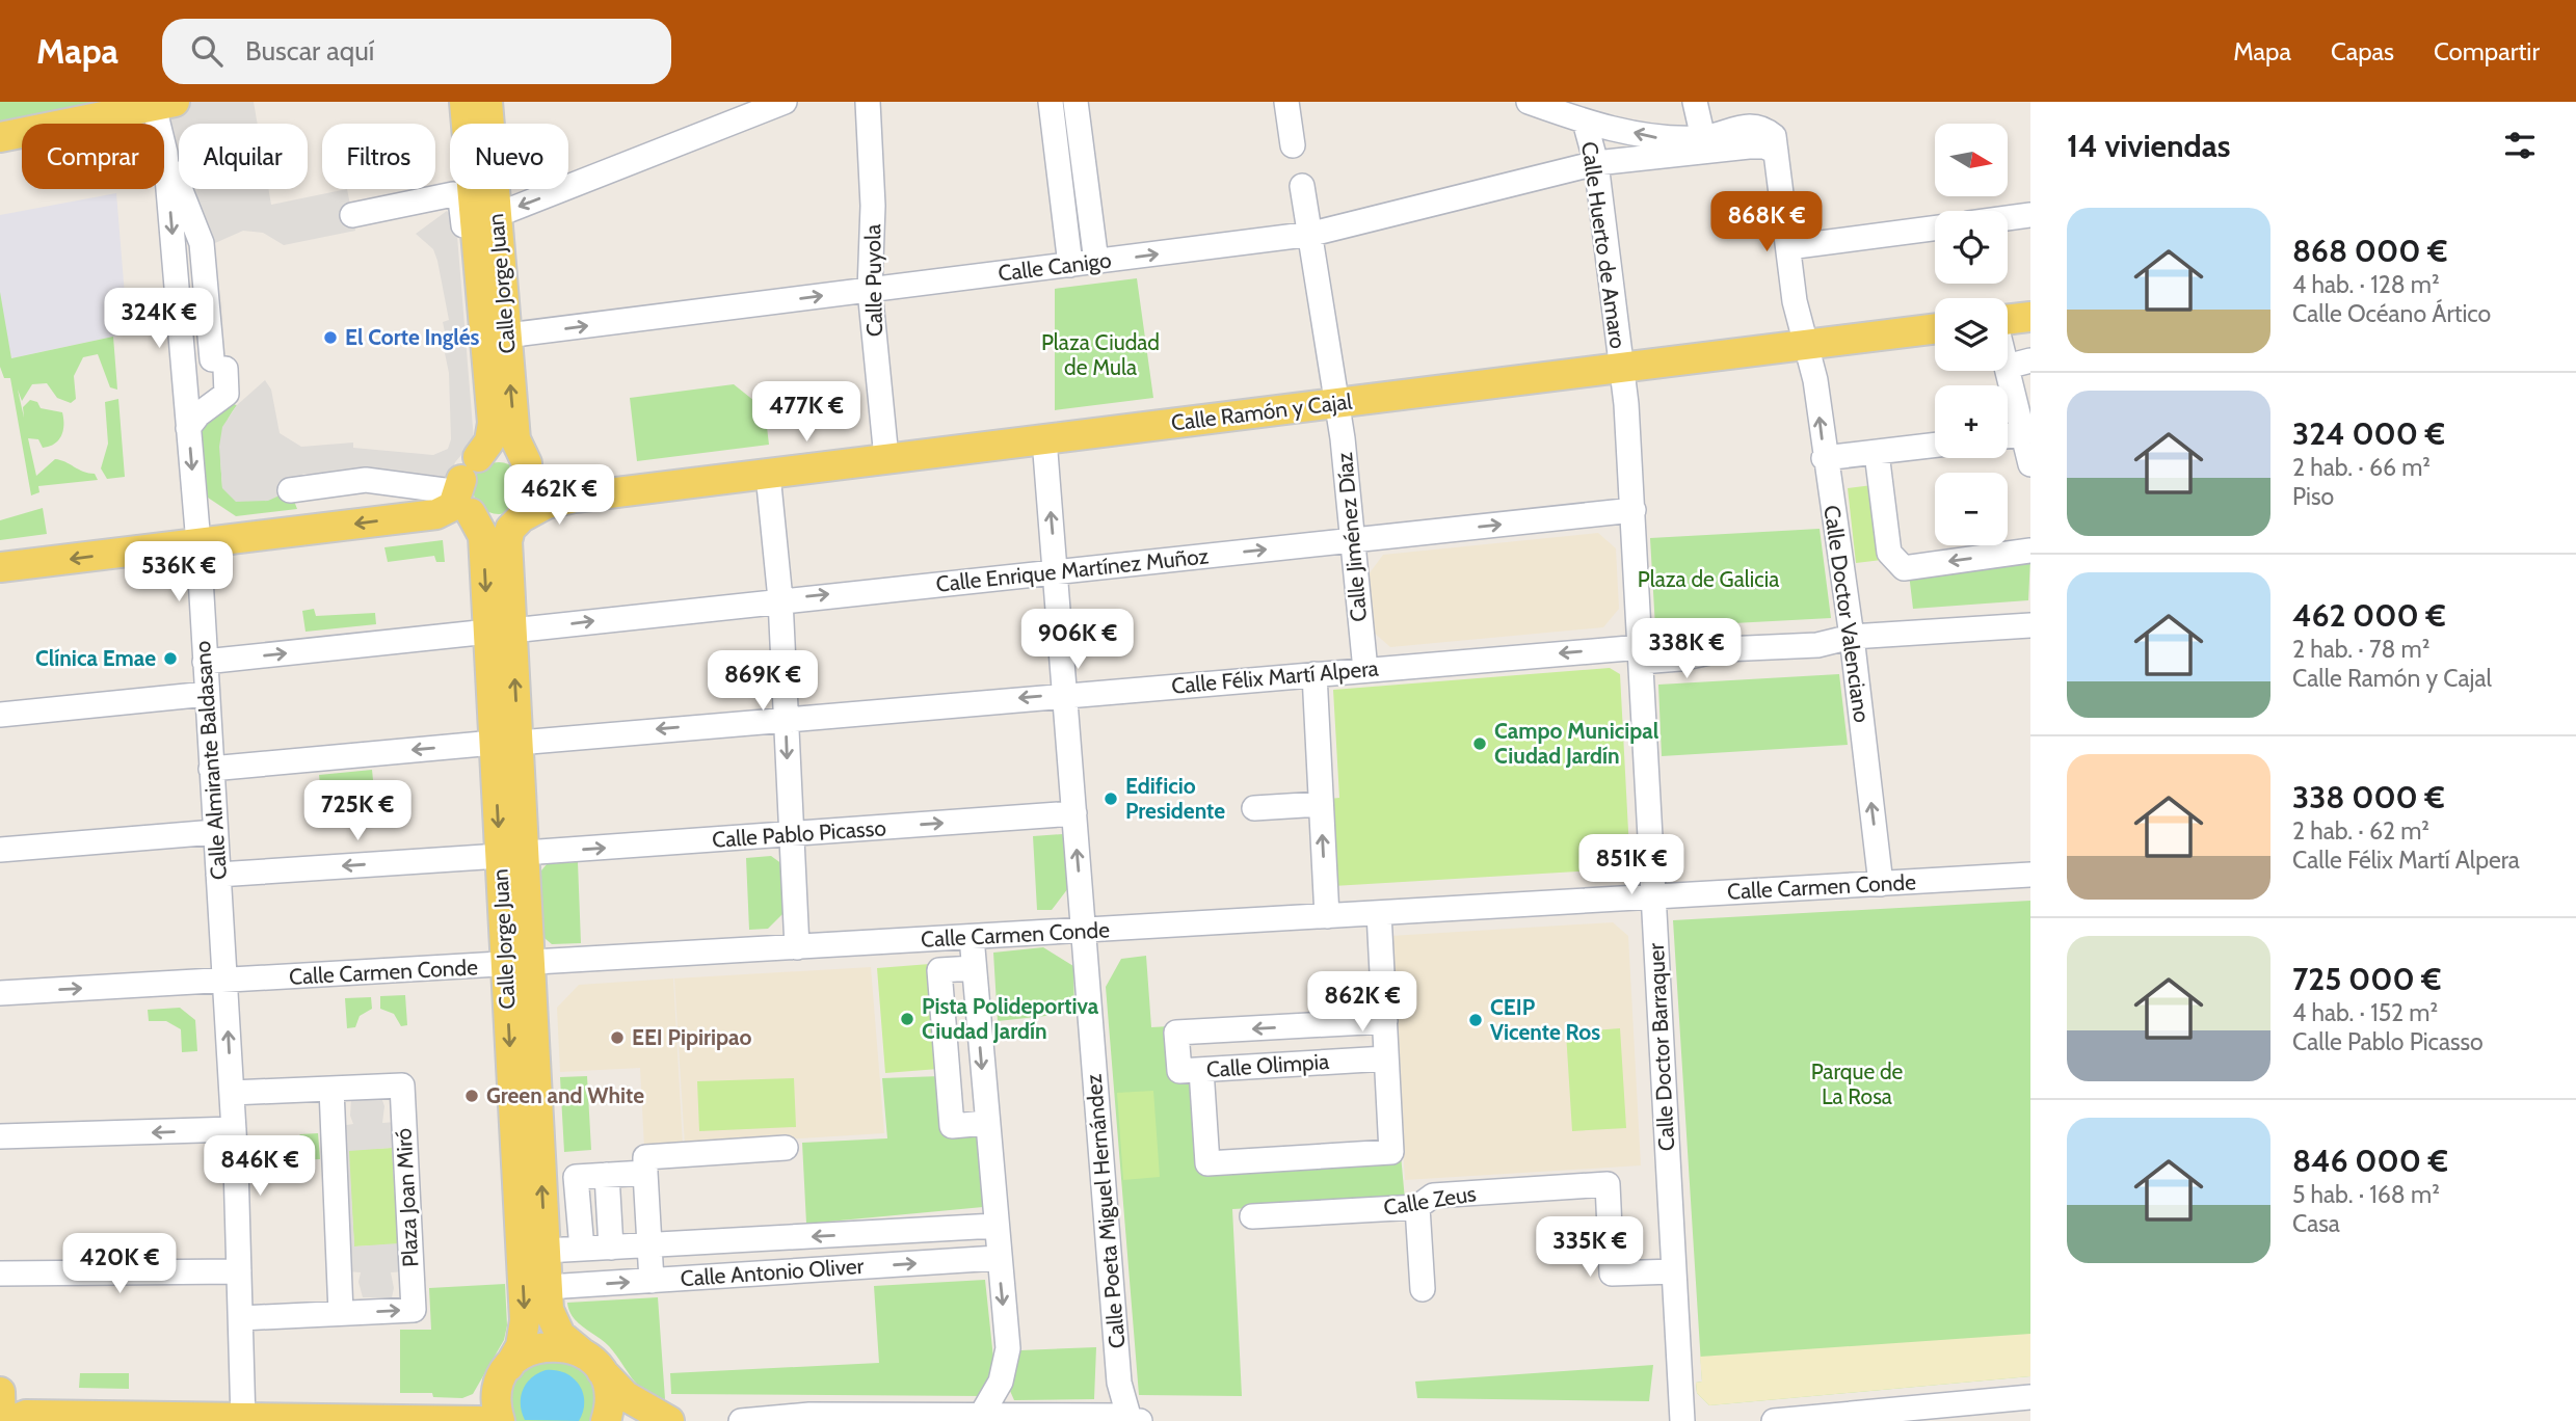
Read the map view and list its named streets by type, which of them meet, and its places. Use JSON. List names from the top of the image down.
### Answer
{
  "streets": {
    "main road": ["Calle Jorge Juan", "Calle Ramón y Cajal"],
    "street": [
      "Calle Huerto de Amaro",
      "Calle Canigo",
      "Calle Puyola",
      "Calle Jiménez Díaz",
      "Calle Enrique Martínez Muñoz",
      "Calle Doctor Valenciano",
      "Calle Félix Martí Alpera",
      "Calle Almirante Baldasano",
      "Calle Pablo Picasso",
      "Calle Carmen Conde",
      "Calle Doctor Barraquer",
      "Calle Olimpia",
      "Plaza Joan Miró",
      "Calle Zeus",
      "Calle Poeta Miguel Hernández",
      "Calle Antonio Oliver"
    ]
  },
  "crossings": [
    ["Calle Huerto de Amaro", "Calle Canigo"],
    ["Calle Huerto de Amaro", "Calle Ramón y Cajal"],
    ["Calle Huerto de Amaro", "Calle Doctor Valenciano"],
    ["Calle Huerto de Amaro", "Calle Doctor Barraquer"],
    ["Calle Canigo", "Calle Puyola"],
    ["Calle Canigo", "Calle Jorge Juan"],
    ["Calle Canigo", "Calle Jiménez Díaz"],
    ["Calle Canigo", "Calle Doctor Valenciano"],
    ["Calle Puyola", "Calle Ramón y Cajal"],
    ["Calle Jorge Juan", "Calle Ramón y Cajal"],
    ["Calle Jorge Juan", "Calle Enrique Martínez Muñoz"],
    ["Calle Jorge Juan", "Calle Félix Martí Alpera"],
    ["Calle Jorge Juan", "Calle Pablo Picasso"],
    ["Calle Jorge Juan", "Calle Carmen Conde"],
    ["Calle Jorge Juan", "Calle Antonio Oliver"],
    ["Calle Ramón y Cajal", "Calle Jiménez Díaz"],
    ["Calle Ramón y Cajal", "Calle Doctor Valenciano"],
    ["Calle Ramón y Cajal", "Calle Doctor Barraquer"],
    ["Calle Ramón y Cajal", "Calle Poeta Miguel Hernández"],
    ["Calle Jiménez Díaz", "Calle Enrique Martínez Muñoz"],
    ["Calle Jiménez Díaz", "Calle Félix Martí Alpera"],
    ["Calle Enrique Martínez Muñoz", "Calle Almirante Baldasano"],
    ["Calle Enrique Martínez Muñoz", "Calle Doctor Barraquer"],
    ["Calle Enrique Martínez Muñoz", "Calle Poeta Miguel Hernández"],
    ["Calle Doctor Valenciano", "Calle Félix Martí Alpera"],
    ["Calle Doctor Valenciano", "Calle Carmen Conde"],
    ["Calle Félix Martí Alpera", "Calle Almirante Baldasano"],
    ["Calle Félix Martí Alpera", "Calle Doctor Barraquer"],
    ["Calle Félix Martí Alpera", "Calle Poeta Miguel Hernández"],
    ["Calle Almirante Baldasano", "Calle Pablo Picasso"],
    ["Calle Almirante Baldasano", "Calle Carmen Conde"],
    ["Calle Almirante Baldasano", "Plaza Joan Miró"],
    ["Calle Pablo Picasso", "Calle Poeta Miguel Hernández"],
    ["Calle Carmen Conde", "Calle Doctor Barraquer"],
    ["Calle Carmen Conde", "Calle Poeta Miguel Hernández"],
    ["Calle Doctor Barraquer", "Calle Zeus"]
  ],
  "one_way": ["Calle Enrique Martínez Muñoz", "Calle Doctor Valenciano", "Calle Félix Martí Alpera"],
  "parks": ["Plaza Ciudad de Mula", "Plaza de Galicia", "Parque de La Rosa"],
  "places": [
    "El Corte Inglés",
    "Clínica Emae",
    "Campo Municipal Ciudad Jardín",
    "Edificio Presidente",
    "Pista Polideportiva Ciudad Jardín",
    "CEIP Vicente Ros",
    "EEI Pipiripao",
    "Green and White"
  ],
  "north": "right",
  "page": {
    "header": "Mapa",
    "search": "Buscar aquí",
    "nav": ["Mapa", "Capas", "Compartir"],
    "heading": "14 viviendas",
    "map_buttons": ["+", "−"],
    "chip": [
      "Comprar",
      "Alquilar",
      "Filtros",
      "Nuevo"
    ],
    "list": [
      {
        "name": "868 000 €",
        "note": "4 hab. · 128 m² · Calle Océano Ártico"
      },
      {
        "name": "324 000 €",
        "note": "2 hab. · 66 m² · Piso"
      },
      {
        "name": "462 000 €",
        "note": "2 hab. · 78 m² · Calle Ramón y Cajal"
      },
      {
        "name": "338 000 €",
        "note": "2 hab. · 62 m² · Calle Félix Martí Alpera"
      },
      {
        "name": "725 000 €",
        "note": "4 hab. · 152 m² · Calle Pablo Picasso"
      },
      {
        "name": "846 000 €",
        "note": "5 hab. · 168 m² · Casa"
      }
    ],
    "price": [
      "868K €",
      "324K €",
      "477K €",
      "462K €",
      "536K €",
      "906K €",
      "338K €",
      "869K €",
      "725K €",
      "851K €",
      "862K €",
      "846K €",
      "335K €",
      "420K €"
    ]
  }
}
